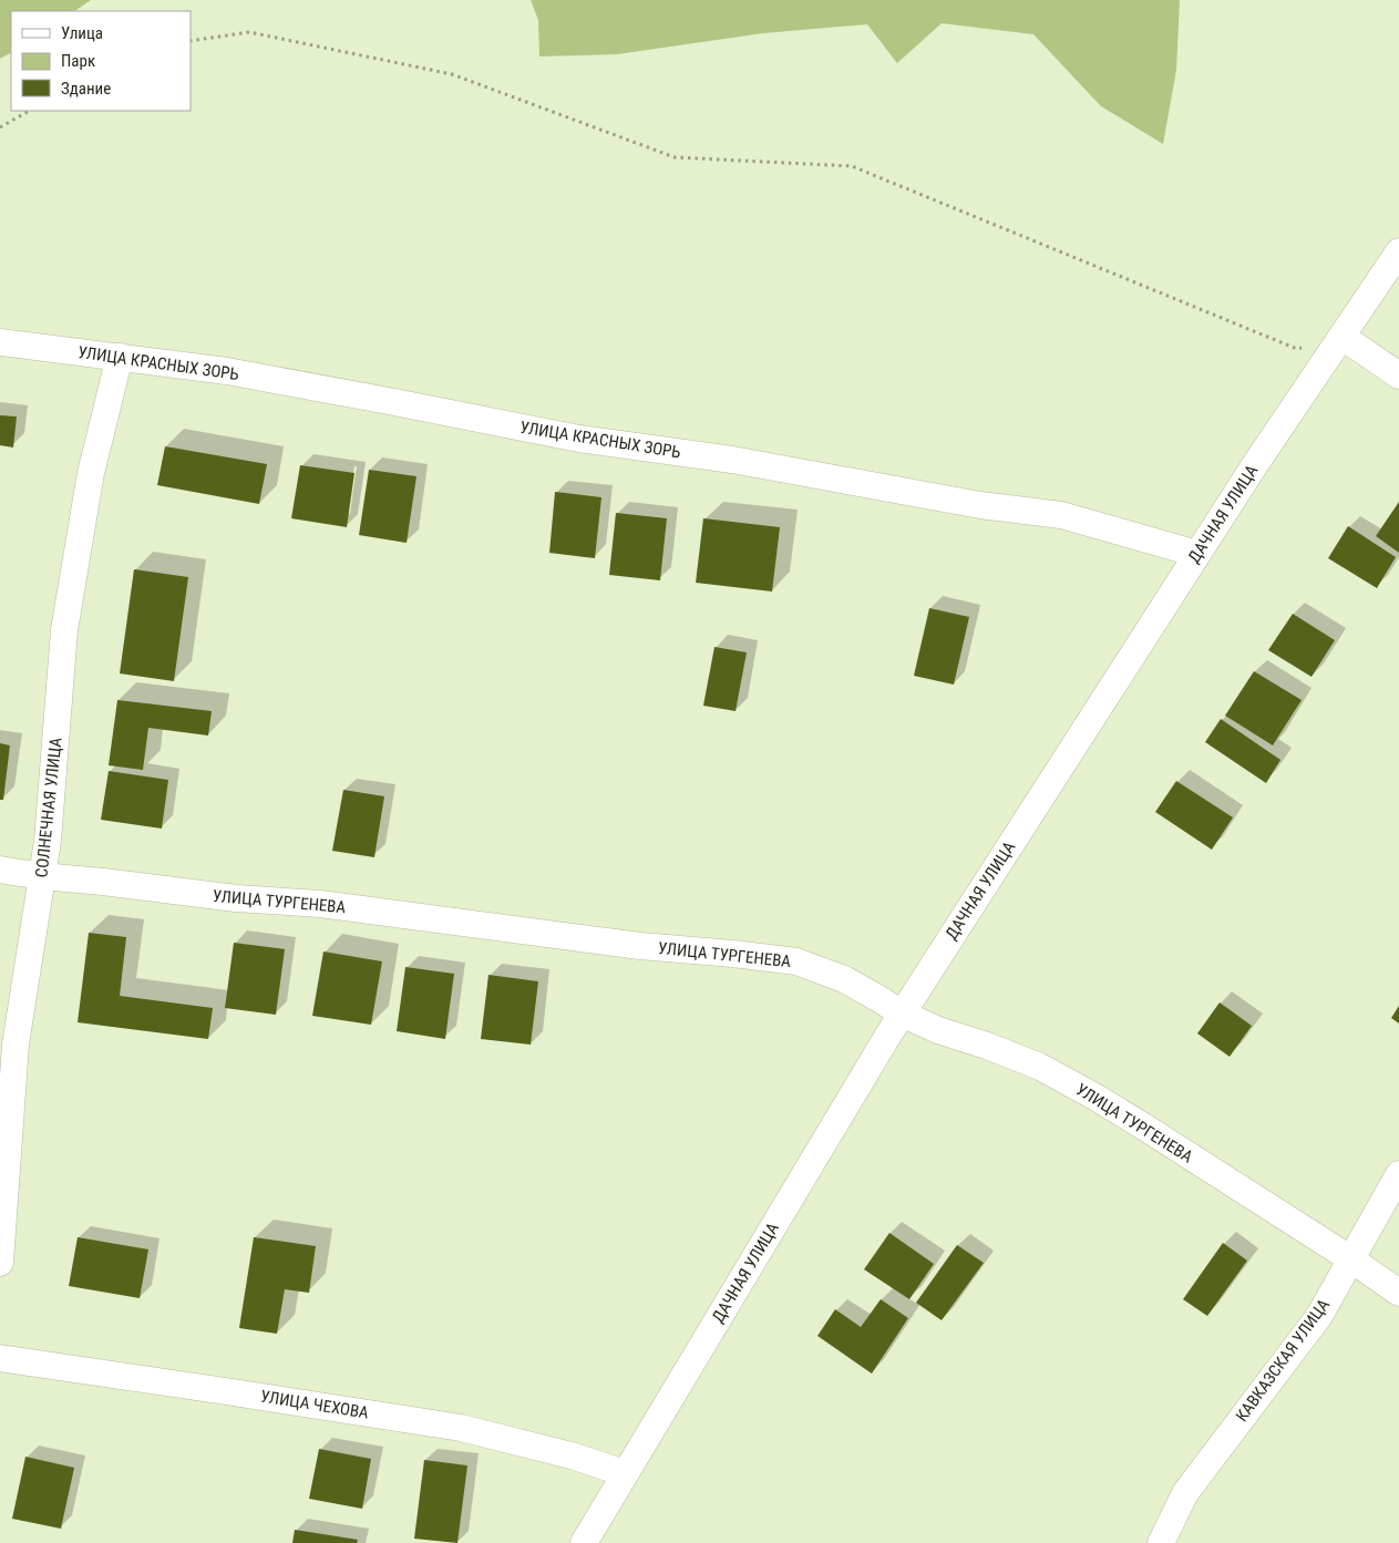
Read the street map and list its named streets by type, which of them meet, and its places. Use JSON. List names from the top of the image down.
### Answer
{
  "streets": {
    "street": [
      "УЛИЦА КРАСНЫХ ЗОРЬ",
      "ДАЧНАЯ УЛИЦА",
      "СОЛНЕЧНАЯ УЛИЦА",
      "УЛИЦА ТУРГЕНЕВА",
      "КАВКАЗСКАЯ УЛИЦА",
      "УЛИЦА ЧЕХОВА"
    ]
  },
  "crossings": [
    ["УЛИЦА КРАСНЫХ ЗОРЬ", "ДАЧНАЯ УЛИЦА"],
    ["УЛИЦА КРАСНЫХ ЗОРЬ", "СОЛНЕЧНАЯ УЛИЦА"],
    ["ДАЧНАЯ УЛИЦА", "УЛИЦА ТУРГЕНЕВА"],
    ["ДАЧНАЯ УЛИЦА", "УЛИЦА ЧЕХОВА"],
    ["СОЛНЕЧНАЯ УЛИЦА", "УЛИЦА ТУРГЕНЕВА"],
    ["УЛИЦА ТУРГЕНЕВА", "КАВКАЗСКАЯ УЛИЦА"]
  ],
  "legend": ["Улица", "Парк", "Здание"]
}
